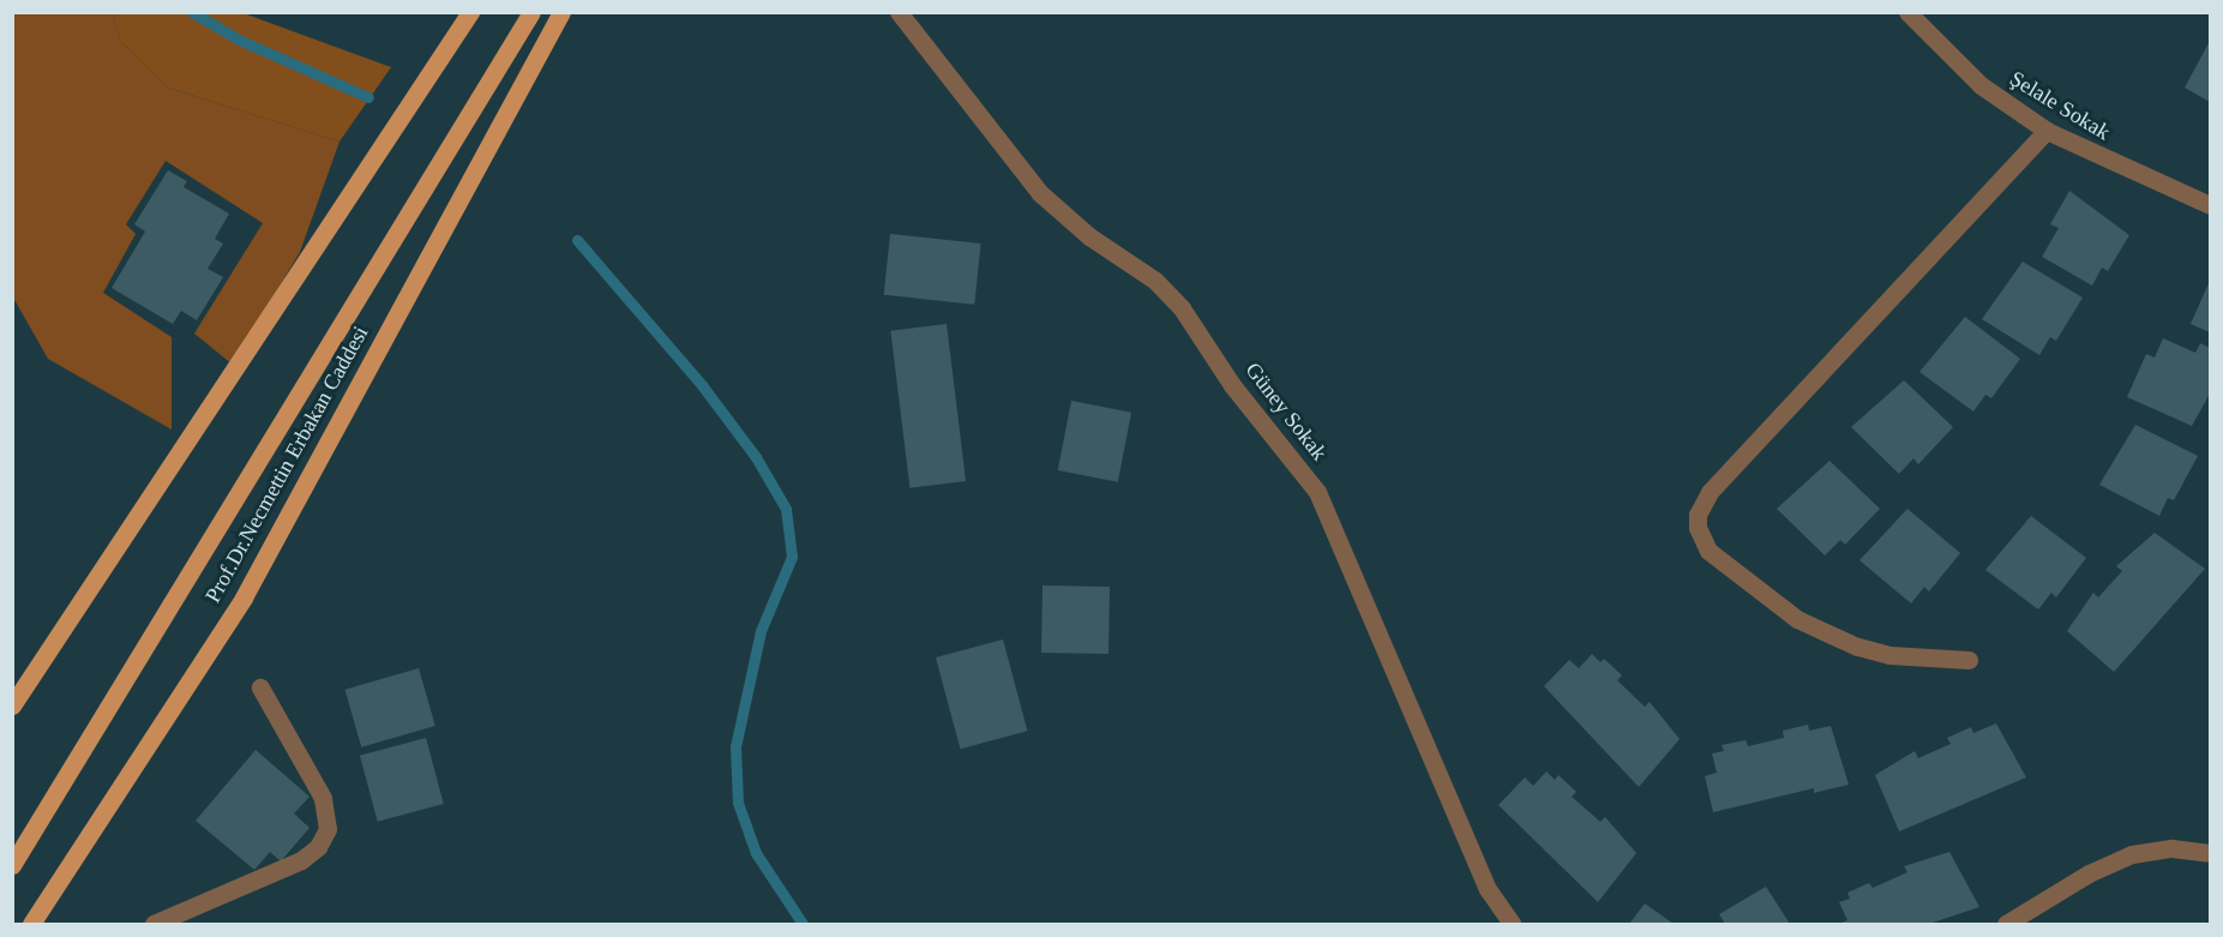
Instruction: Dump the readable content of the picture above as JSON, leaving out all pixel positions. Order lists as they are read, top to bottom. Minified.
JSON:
{"streets":{"main road":["Prof.Dr.Necmettin Erbakan Caddesi"],"street":["Şelale Sokak","Güney Sokak"]}}
